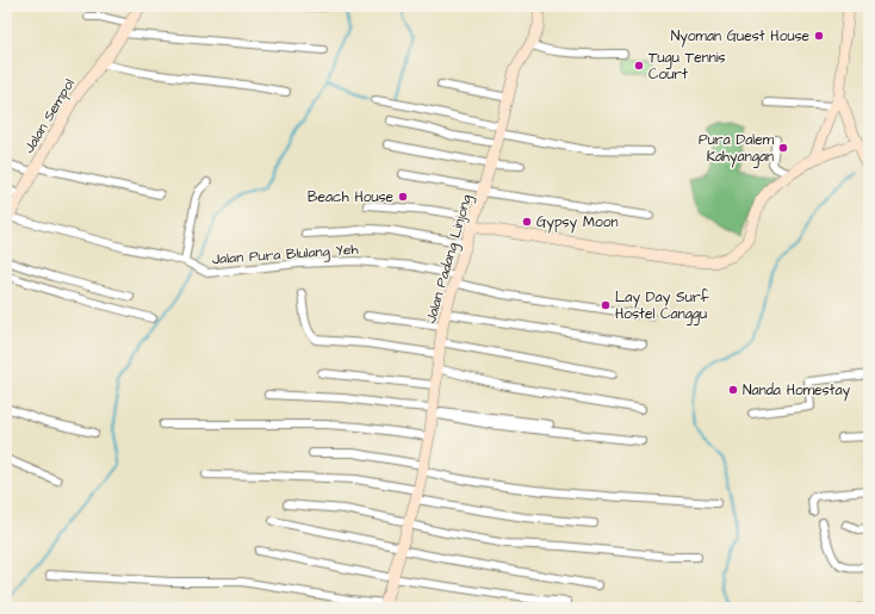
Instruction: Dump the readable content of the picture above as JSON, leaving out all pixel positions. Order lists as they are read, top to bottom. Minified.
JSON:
{"streets":{"street":["Jalan Sempol","Jalan Pura Blulang Yeh","Jalan Padang Linjong"]},"crossings":[["Jalan Sempol","Jalan Pura Blulang Yeh"],["Jalan Pura Blulang Yeh","Jalan Padang Linjong"]],"places":["Nyoman Guest House","Tugu Tennis Court","Pura Dalem Kahyangan","Beach House","Gypsy Moon","Lay Day Surf Hostel Canggu","Nanda Homestay"]}
